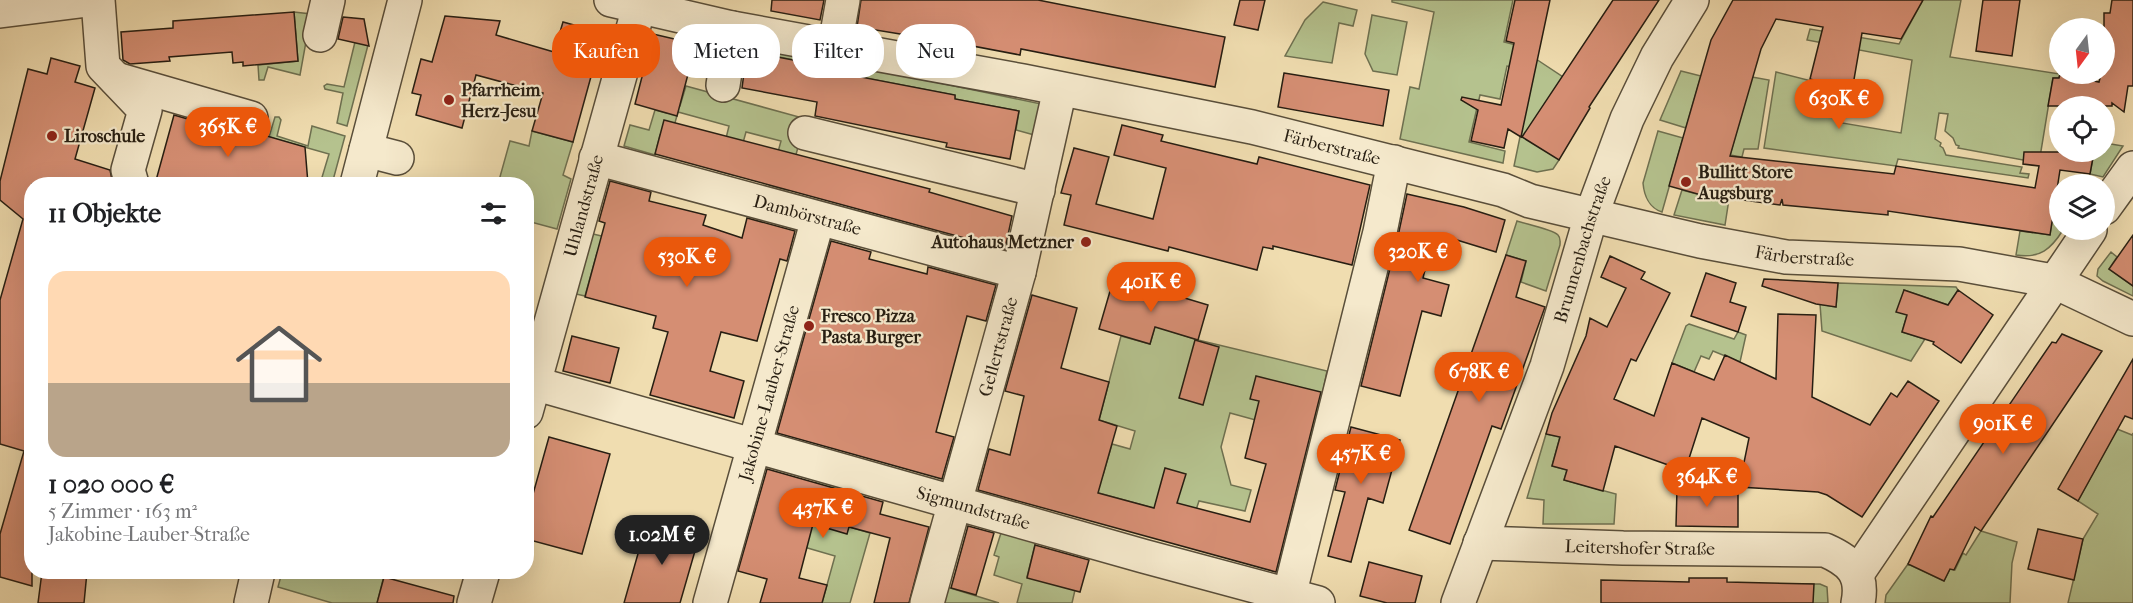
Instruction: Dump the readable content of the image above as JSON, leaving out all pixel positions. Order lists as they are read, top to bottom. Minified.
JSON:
{"streets":{"street":["Färberstraße","Uhlandstraße","Dambörstraße","Brunnenbachstraße","Gellertstraße","Jakobine-Lauber-Straße","Sigmundstraße","Leitershofer Straße"]},"crossings":[["Färberstraße","Uhlandstraße"],["Färberstraße","Brunnenbachstraße"],["Färberstraße","Gellertstraße"],["Färberstraße","Leitershofer Straße"],["Uhlandstraße","Dambörstraße"],["Dambörstraße","Gellertstraße"],["Dambörstraße","Jakobine-Lauber-Straße"],["Brunnenbachstraße","Leitershofer Straße"],["Gellertstraße","Sigmundstraße"],["Jakobine-Lauber-Straße","Sigmundstraße"]],"places":["Pfarrheim Herz-Jesu","Liroschule","Bullitt Store Augsburg","Autohaus Metzner","Fresco Pizza Pasta Burger"],"north":"bottom","page":{"chip":["Kaufen","Mieten","Filter","Neu"],"price":["630K €","365K €","320K €","530K €","401K €","678K €","901K €","457K €","364K €","437K €","1.02M €"],"heading":"11 Objekte","list":[{"name":"1 020 000 €","note":"5 Zimmer · 163 m² · Jakobine-Lauber-Straße"}]}}
